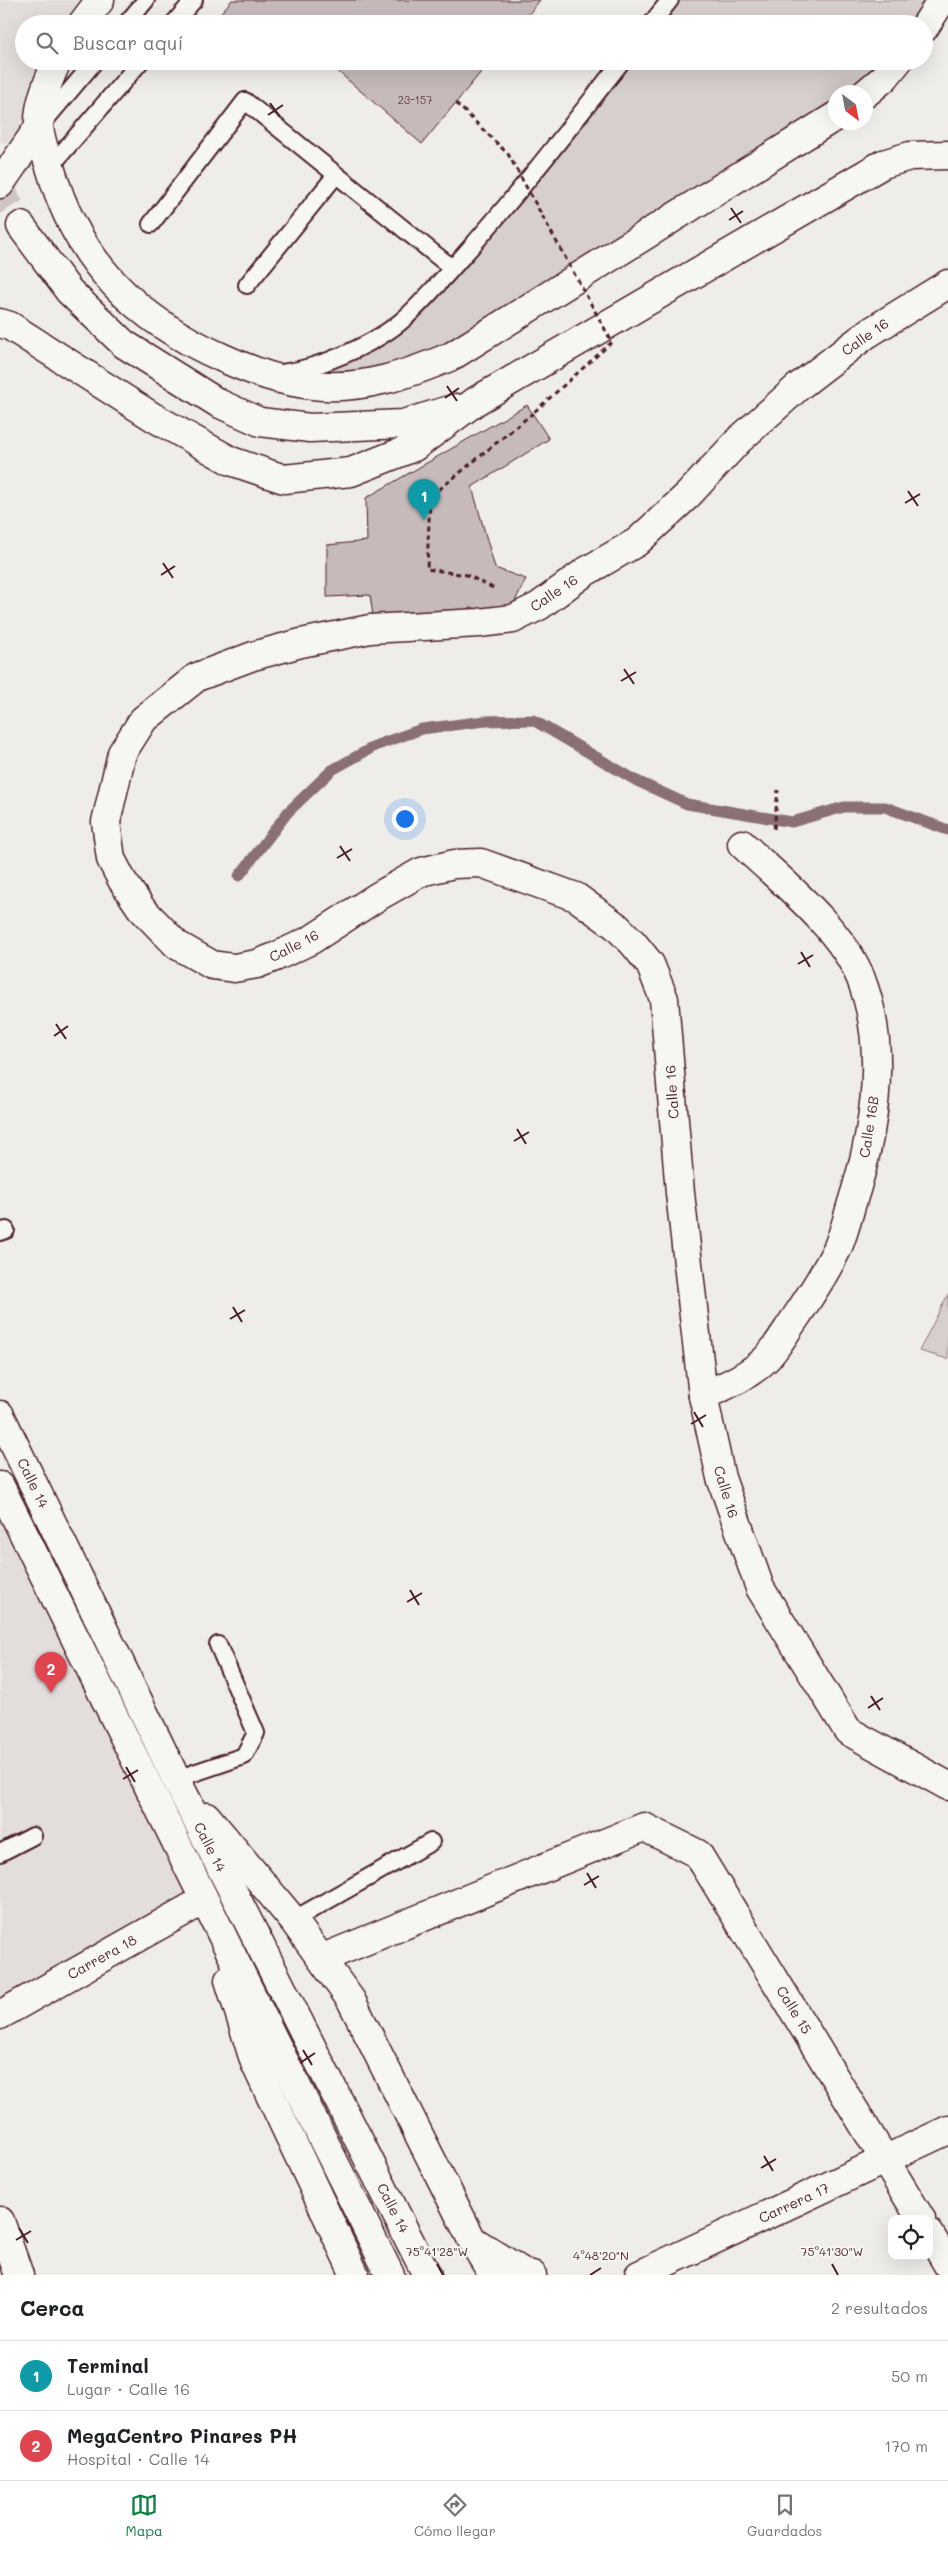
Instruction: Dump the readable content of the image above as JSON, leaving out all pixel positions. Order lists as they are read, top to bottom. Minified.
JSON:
{"streets":{"main road":["Calle 16","Calle 16B","Calle 14","Carrera 18","Calle 15","Carrera 17"]},"crossings":[["Calle 16","Calle 16B"],["Calle 14","Carrera 18"],["Calle 15","Carrera 17"]],"house_numbers":["23-157"],"north":"bottom right","page":{"search":"Buscar aquí","pins":["1","2"],"heading":["Cerca","2 resultados"],"list":[{"mark":"1","name":"Terminal","note":"Lugar · Calle 16","value":"50 m"},{"mark":"2","name":"MegaCentro Pinares PH","note":"Hospital · Calle 14","value":"170 m"}],"nav":["Mapa","Cómo llegar","Guardados"]},"coordinates":["75°41'28\"W","75°41'30\"W","4°48'20\"N"]}
